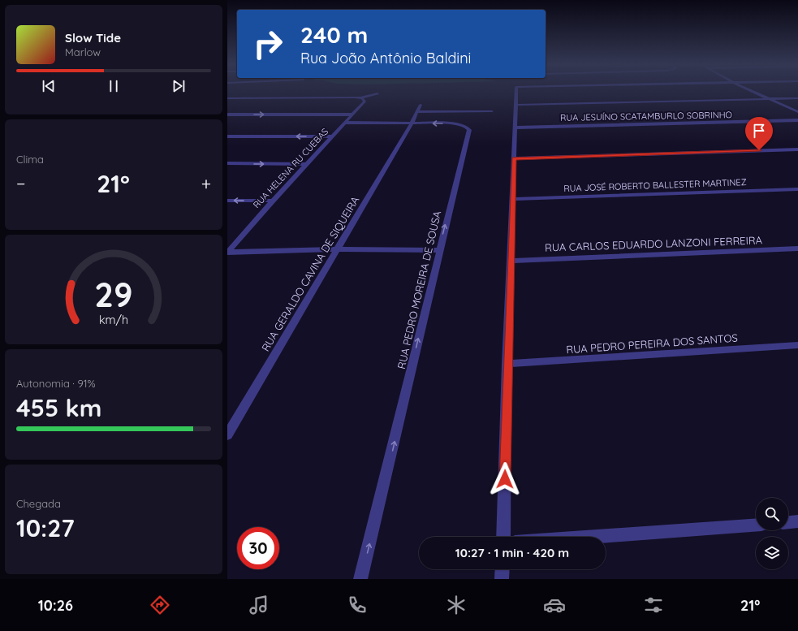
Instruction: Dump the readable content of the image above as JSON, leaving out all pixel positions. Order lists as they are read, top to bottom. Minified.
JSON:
{"streets":{"street":["RUA JESUÍNO SCATAMBURLO SOBRINHO","RUA HELENA RU CUEBAS","RUA JOSÉ ROBERTO BALLESTER MARTINEZ","RUA CARLOS EDUARDO LANZONI FERREIRA","RUA GERALDO CAVINA DE SIQUEIRA","RUA PEDRO MOREIRA DE SOUSA","RUA PEDRO PEREIRA DOS SANTOS"]},"crossings":[["RUA HELENA RU CUEBAS","RUA PEDRO MOREIRA DE SOUSA"],["RUA GERALDO CAVINA DE SIQUEIRA","RUA PEDRO MOREIRA DE SOUSA"]],"page":{"turn":["240 m","Rua João Antônio Baldini"],"song":["Slow Tide","Marlow"],"tile":["Clima",["Autonomia · 91%","455 km"],["Chegada","10:27"]],"heat":["−","21°","+"],"limit":"30","trip":"10:27 · 1 min · 420 m","tabs":["10:26","21°"],"gauge":["29","km/h"]}}
